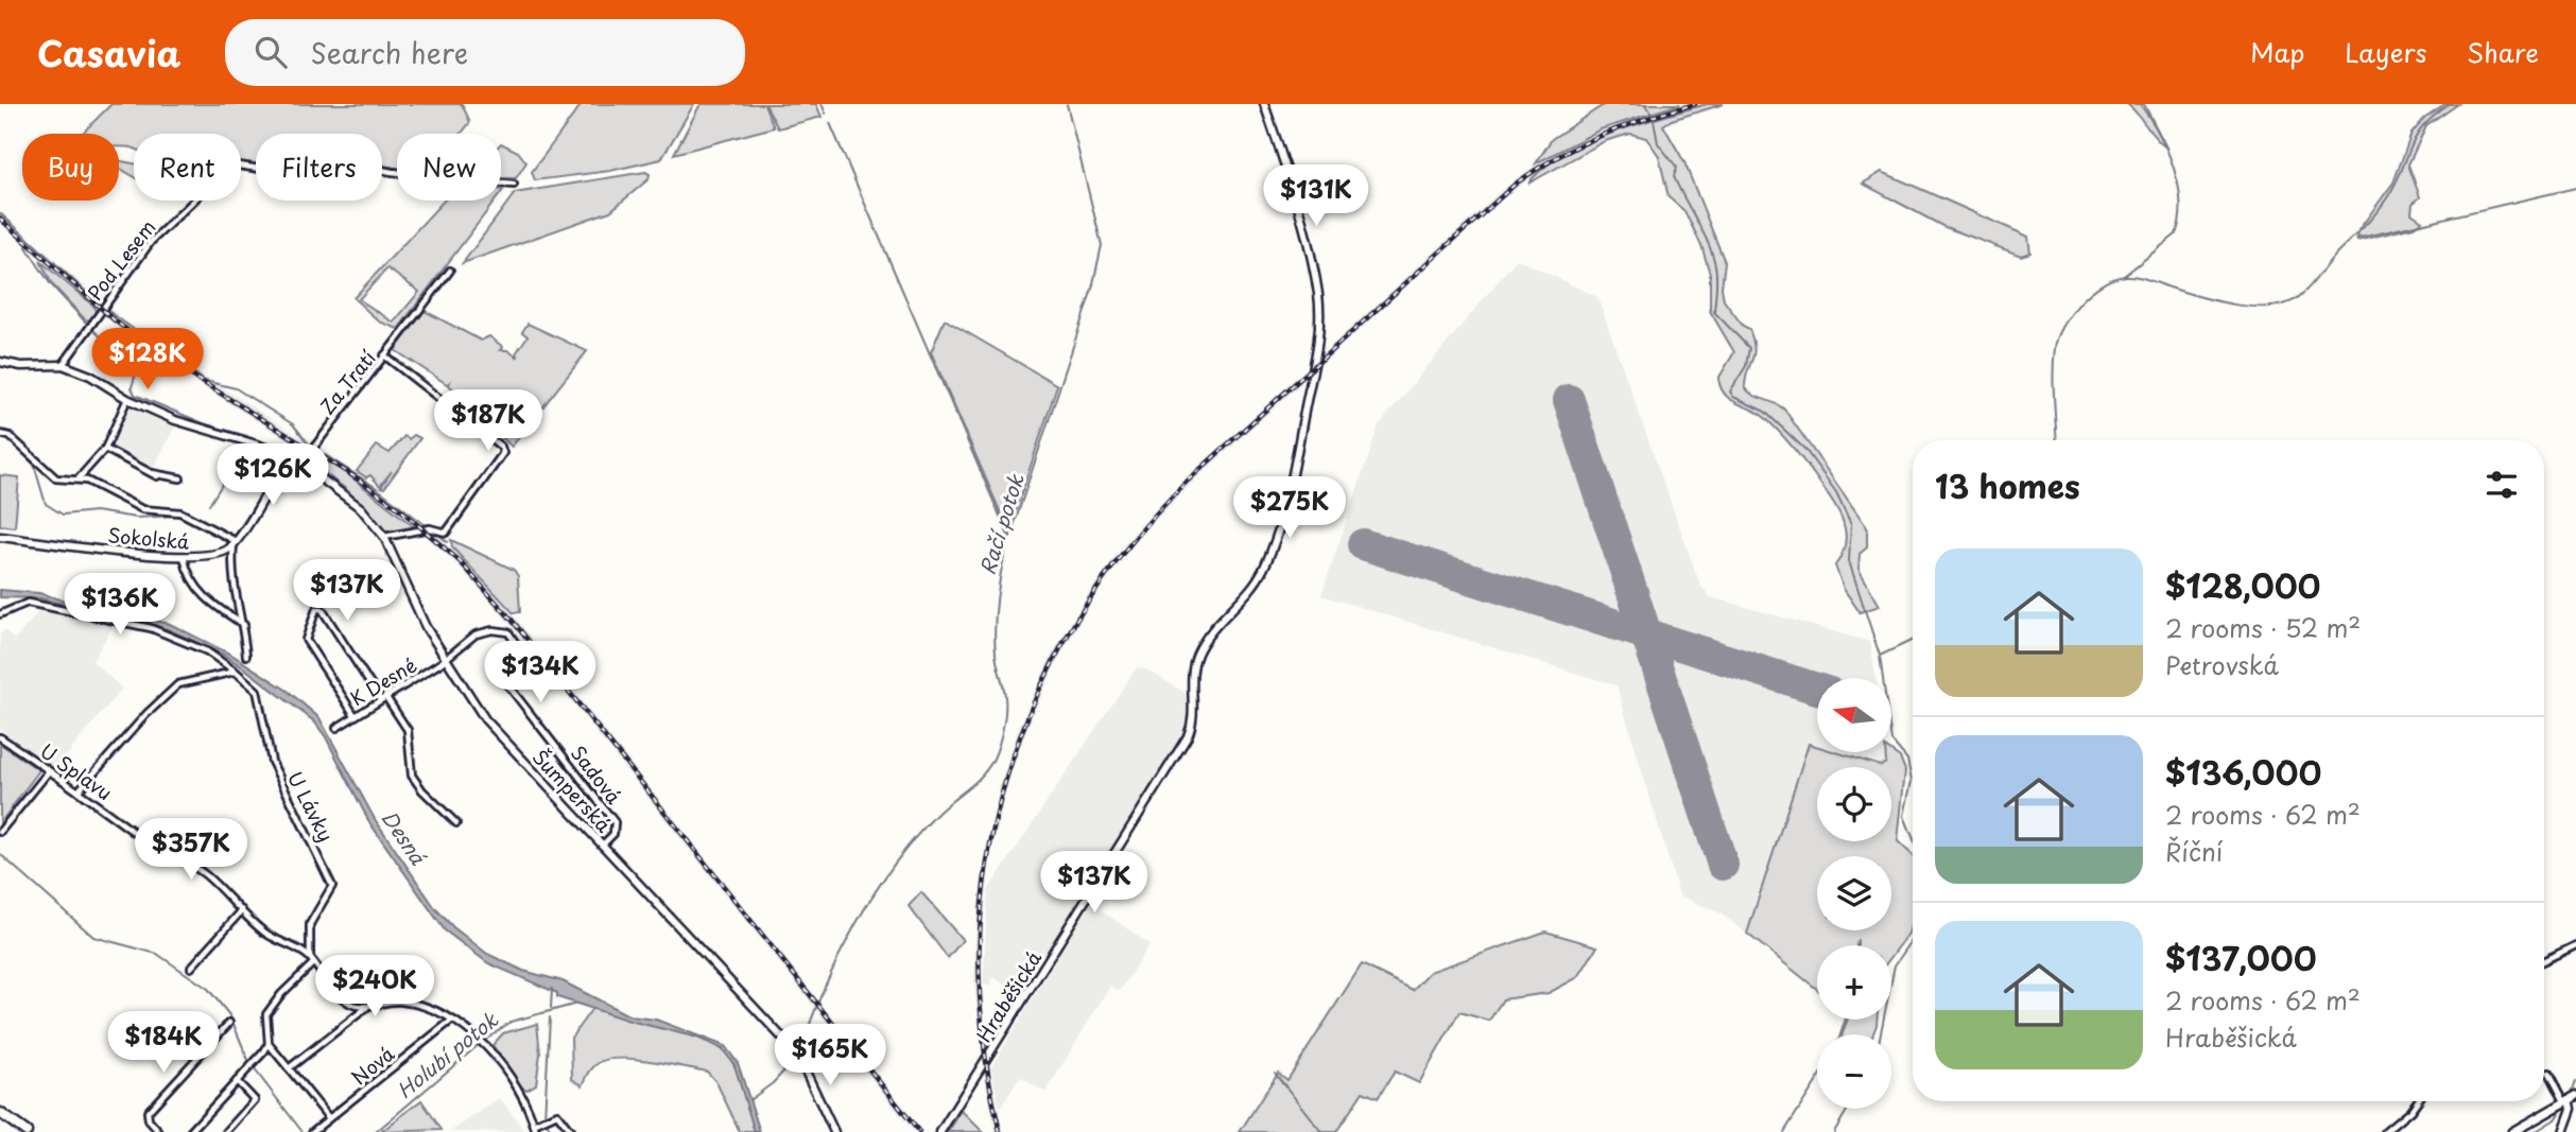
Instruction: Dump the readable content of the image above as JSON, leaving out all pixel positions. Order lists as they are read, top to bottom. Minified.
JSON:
{"streets":{"street":["Pod Lesem","Za Tratí","Sokolská","K Desné","U Splavu","Sadová","Šumperská","U Lávky","Hraběšická","Nová"]},"crossings":[["Pod Lesem","Šumperská"],["Za Tratí","Šumperská"],["K Desné","Sadová"],["K Desné","Šumperská"],["U Splavu","U Lávky"],["Sadová","Šumperská"]],"water":["Račí potok","Desná","Holubí potok"],"north":"left","page":{"header":"Casavia","search":"Search here","nav":["Map","Layers","Share"],"chip":["Buy","Rent","Filters","New"],"price":["$131K","$128K","$187K","$126K","$275K","$137K","$136K","$134K","$357K","$137K","$240K","$184K","$165K"],"heading":"13 homes","list":[{"name":"$128,000","note":"2 rooms · 52 m² · Petrovská"},{"name":"$136,000","note":"2 rooms · 62 m² · Říční"},{"name":"$137,000","note":"2 rooms · 62 m² · Hraběšická"}],"map_buttons":["+","−"]}}
